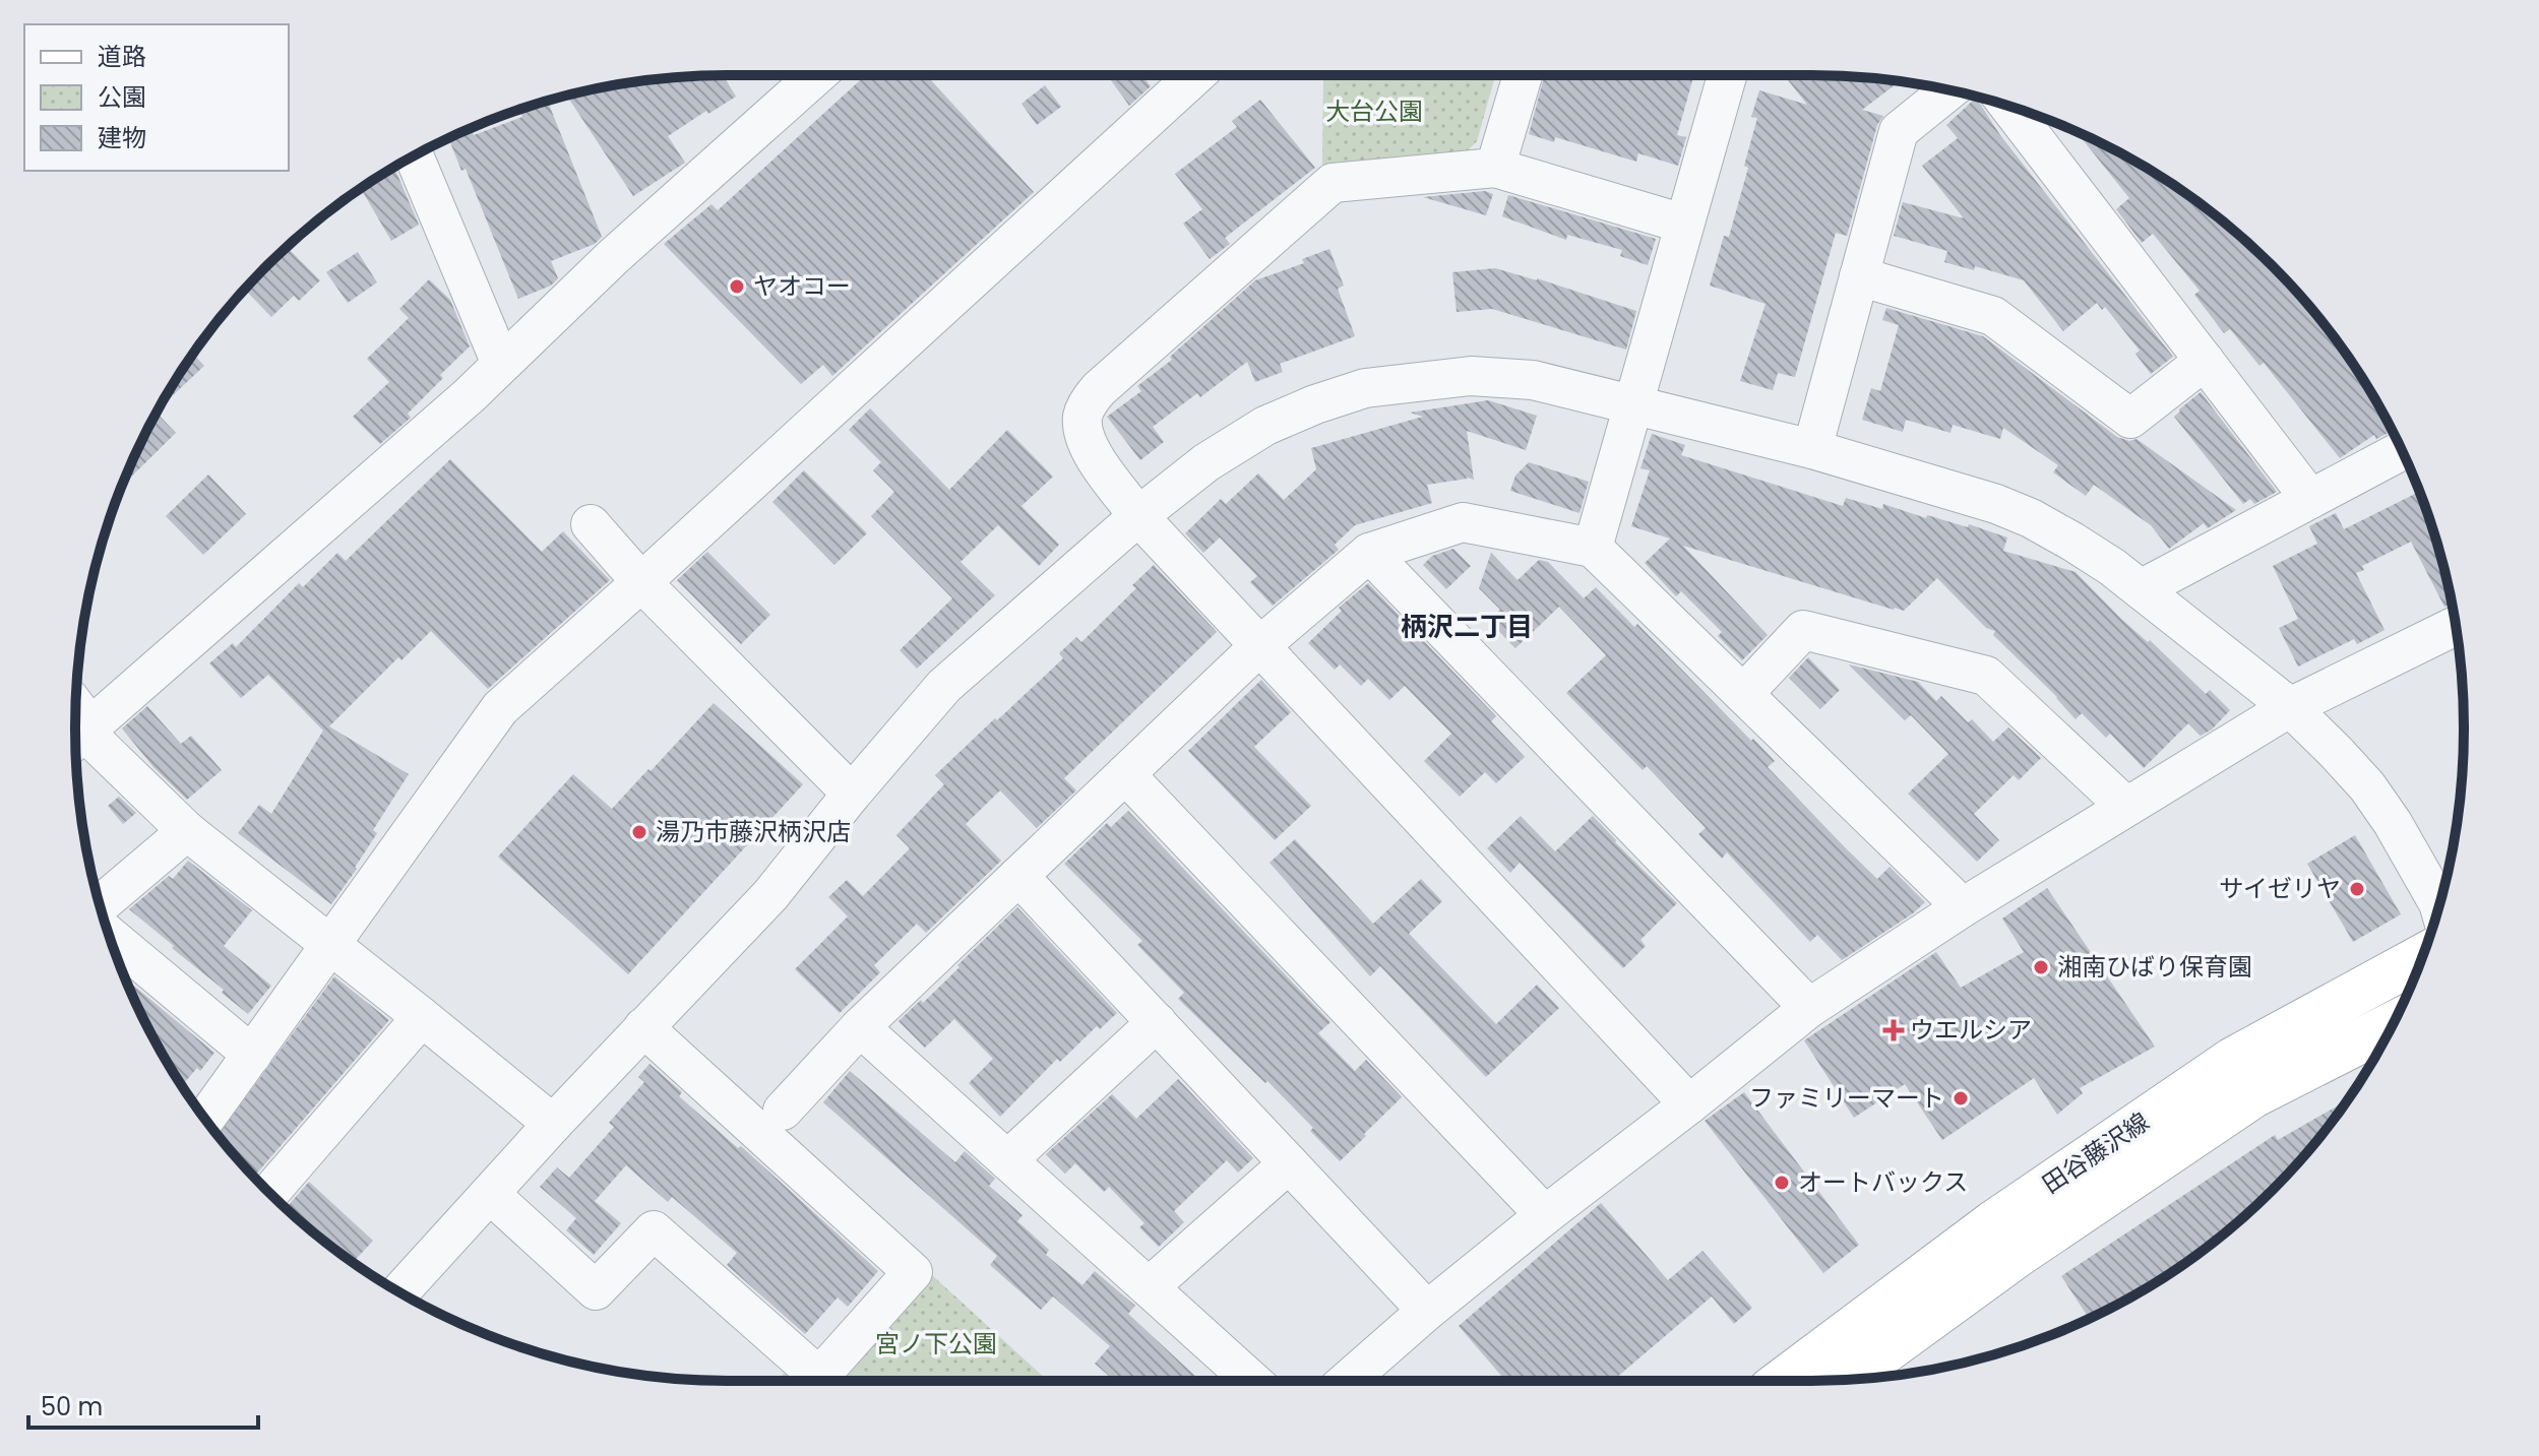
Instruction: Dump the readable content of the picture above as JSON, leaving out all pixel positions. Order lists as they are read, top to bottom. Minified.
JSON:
{"streets":{"main road":["田谷藤沢線"]},"districts":["柄沢二丁目"],"parks":["大台公園","宮ノ下公園"],"places":{"other":["ヤオコー","湯乃市藤沢柄沢店","サイゼリヤ","湘南ひばり保育園","ファミリーマート","オートバックス"],"health":["ウエルシア"]},"legend":["道路","公園","建物"],"scale_bar":"50 m"}
